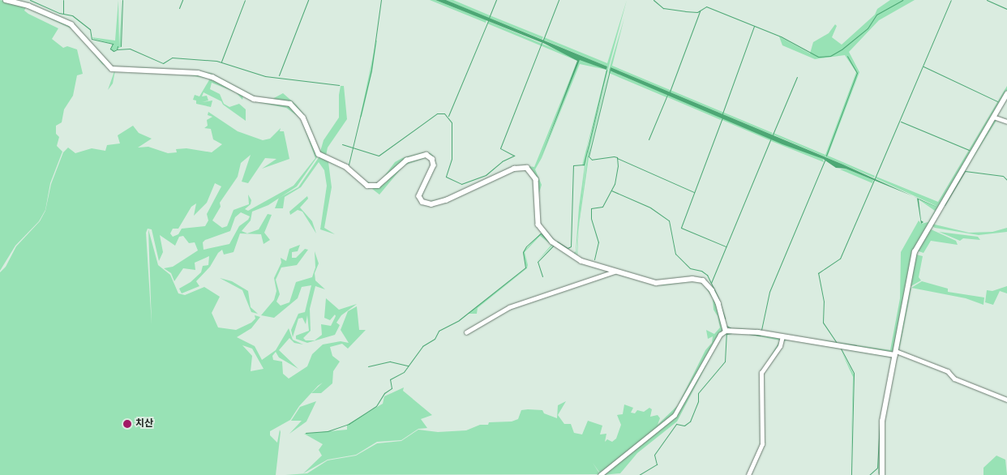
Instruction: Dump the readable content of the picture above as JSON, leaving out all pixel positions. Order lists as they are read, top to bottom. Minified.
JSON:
{"places":["치산"]}
